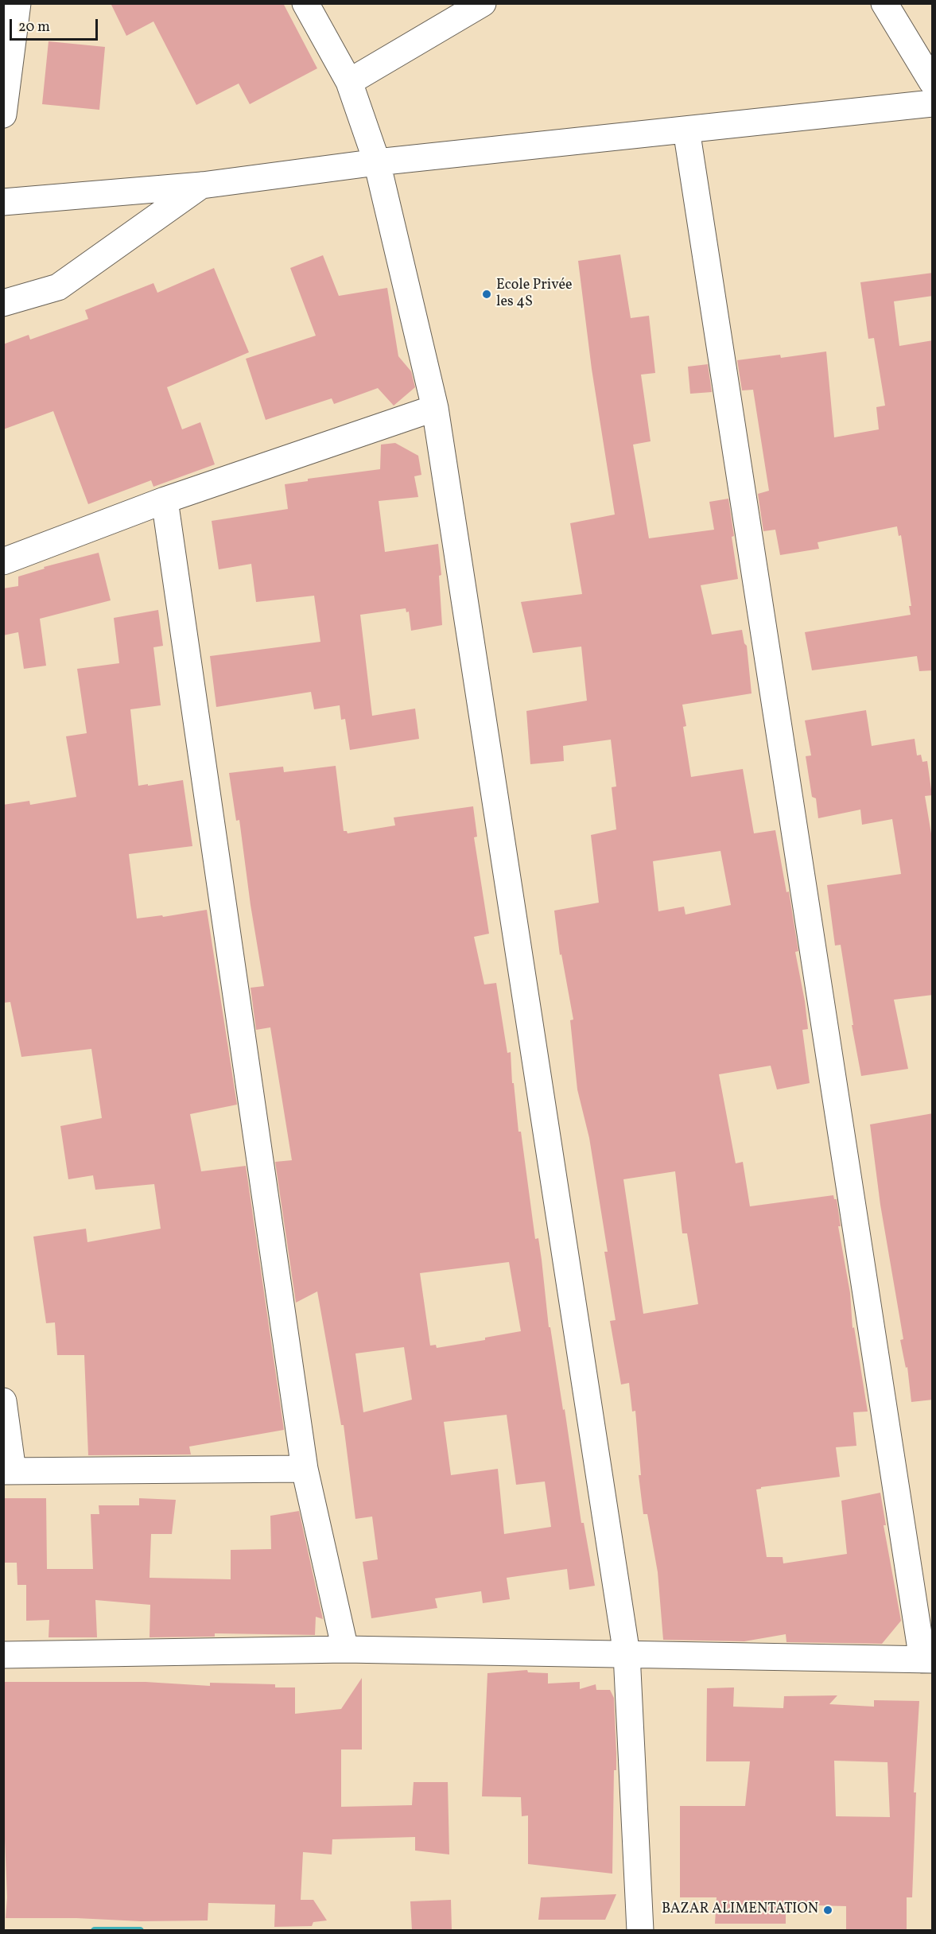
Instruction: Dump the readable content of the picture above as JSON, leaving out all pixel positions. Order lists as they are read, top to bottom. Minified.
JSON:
{"places":["Ecole Privée les 4S","BAZAR ALIMENTATION"],"scale_bar":"20 m"}
